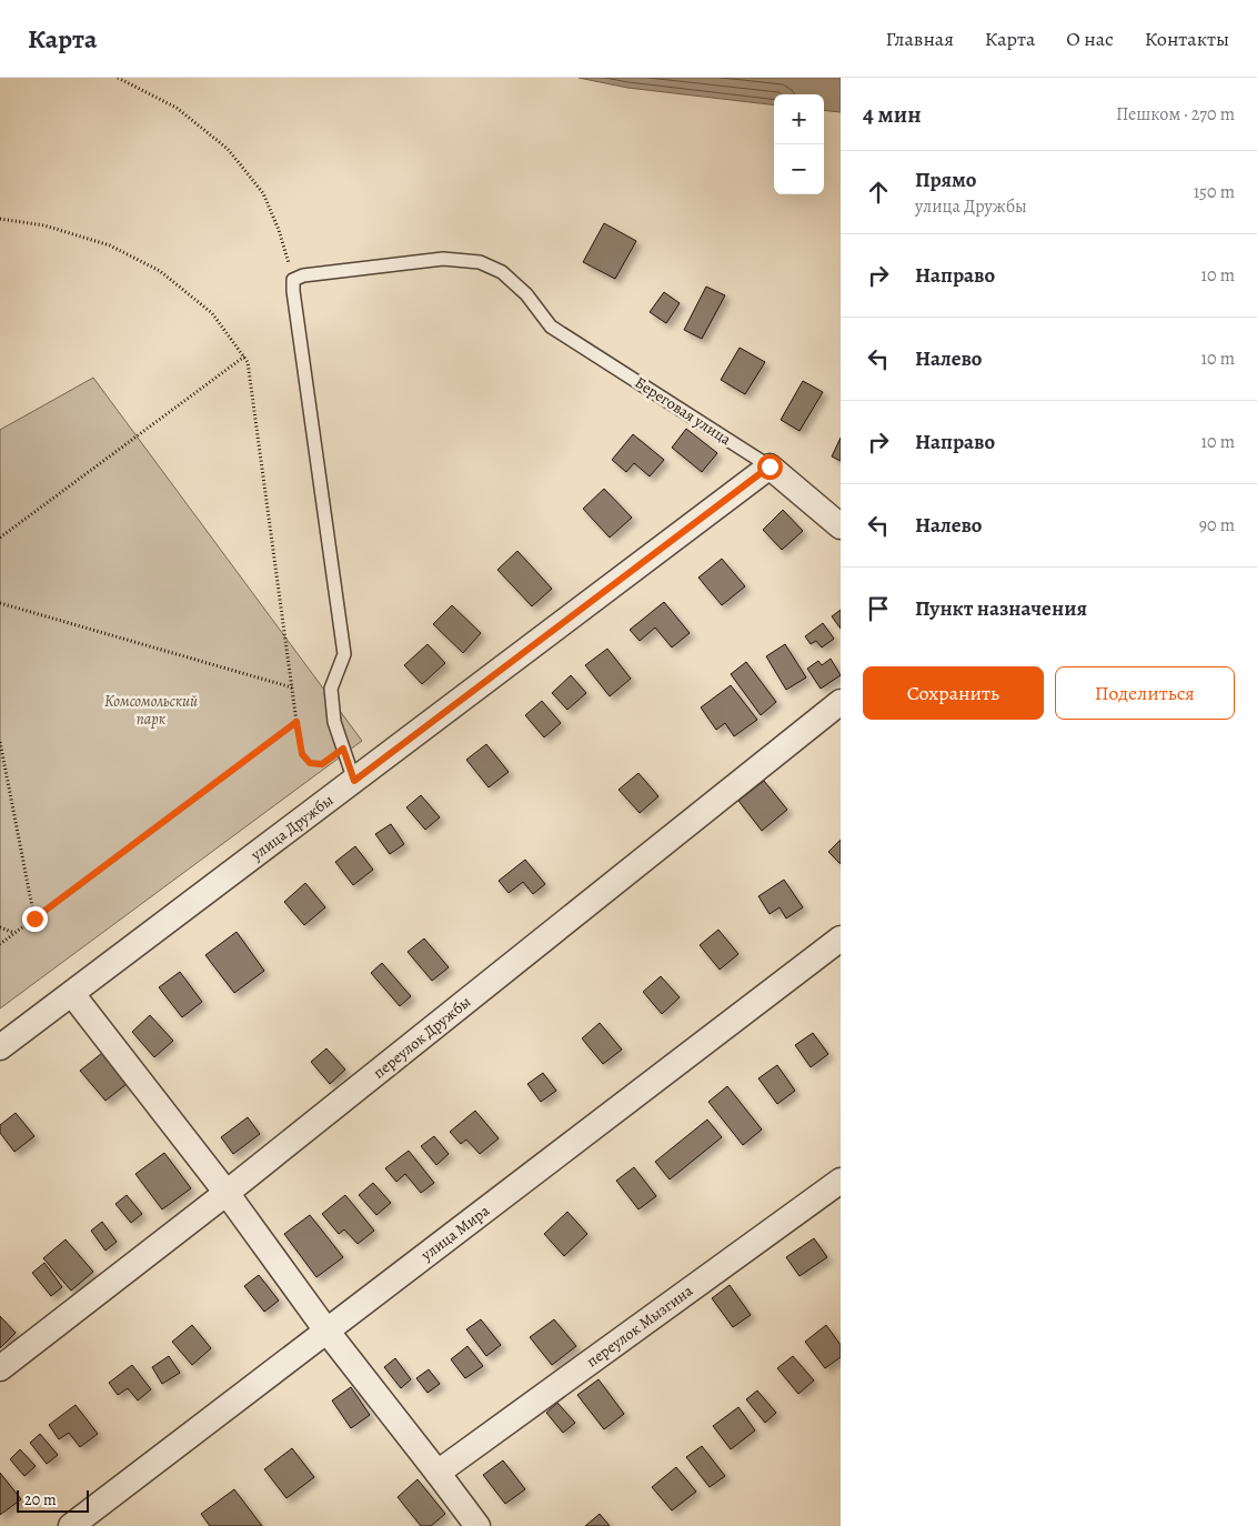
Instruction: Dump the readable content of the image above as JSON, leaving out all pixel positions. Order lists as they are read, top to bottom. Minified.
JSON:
{"streets":{"street":["Береговая улица","улица Дружбы","переулок Дружбы","улица Мира","переулок Мызгина"]},"crossings":[["Береговая улица","улица Дружбы"]],"parks":["Комсомольский парк"],"scale_bar":"20 m","page":{"header":"Карта","nav":["Главная","Карта","О нас","Контакты"],"heading":["4 мин","Пешком · 270 m"],"map_buttons":["+","−"],"list":[["Прямо","улица Дружбы","150 m"],["Направо","10 m"],["Налево","10 m"],["Направо","10 m"],["Налево","90 m"],"Пункт назначения"],"buttons":["Сохранить","Поделиться"],"scale":"20 m"}}
